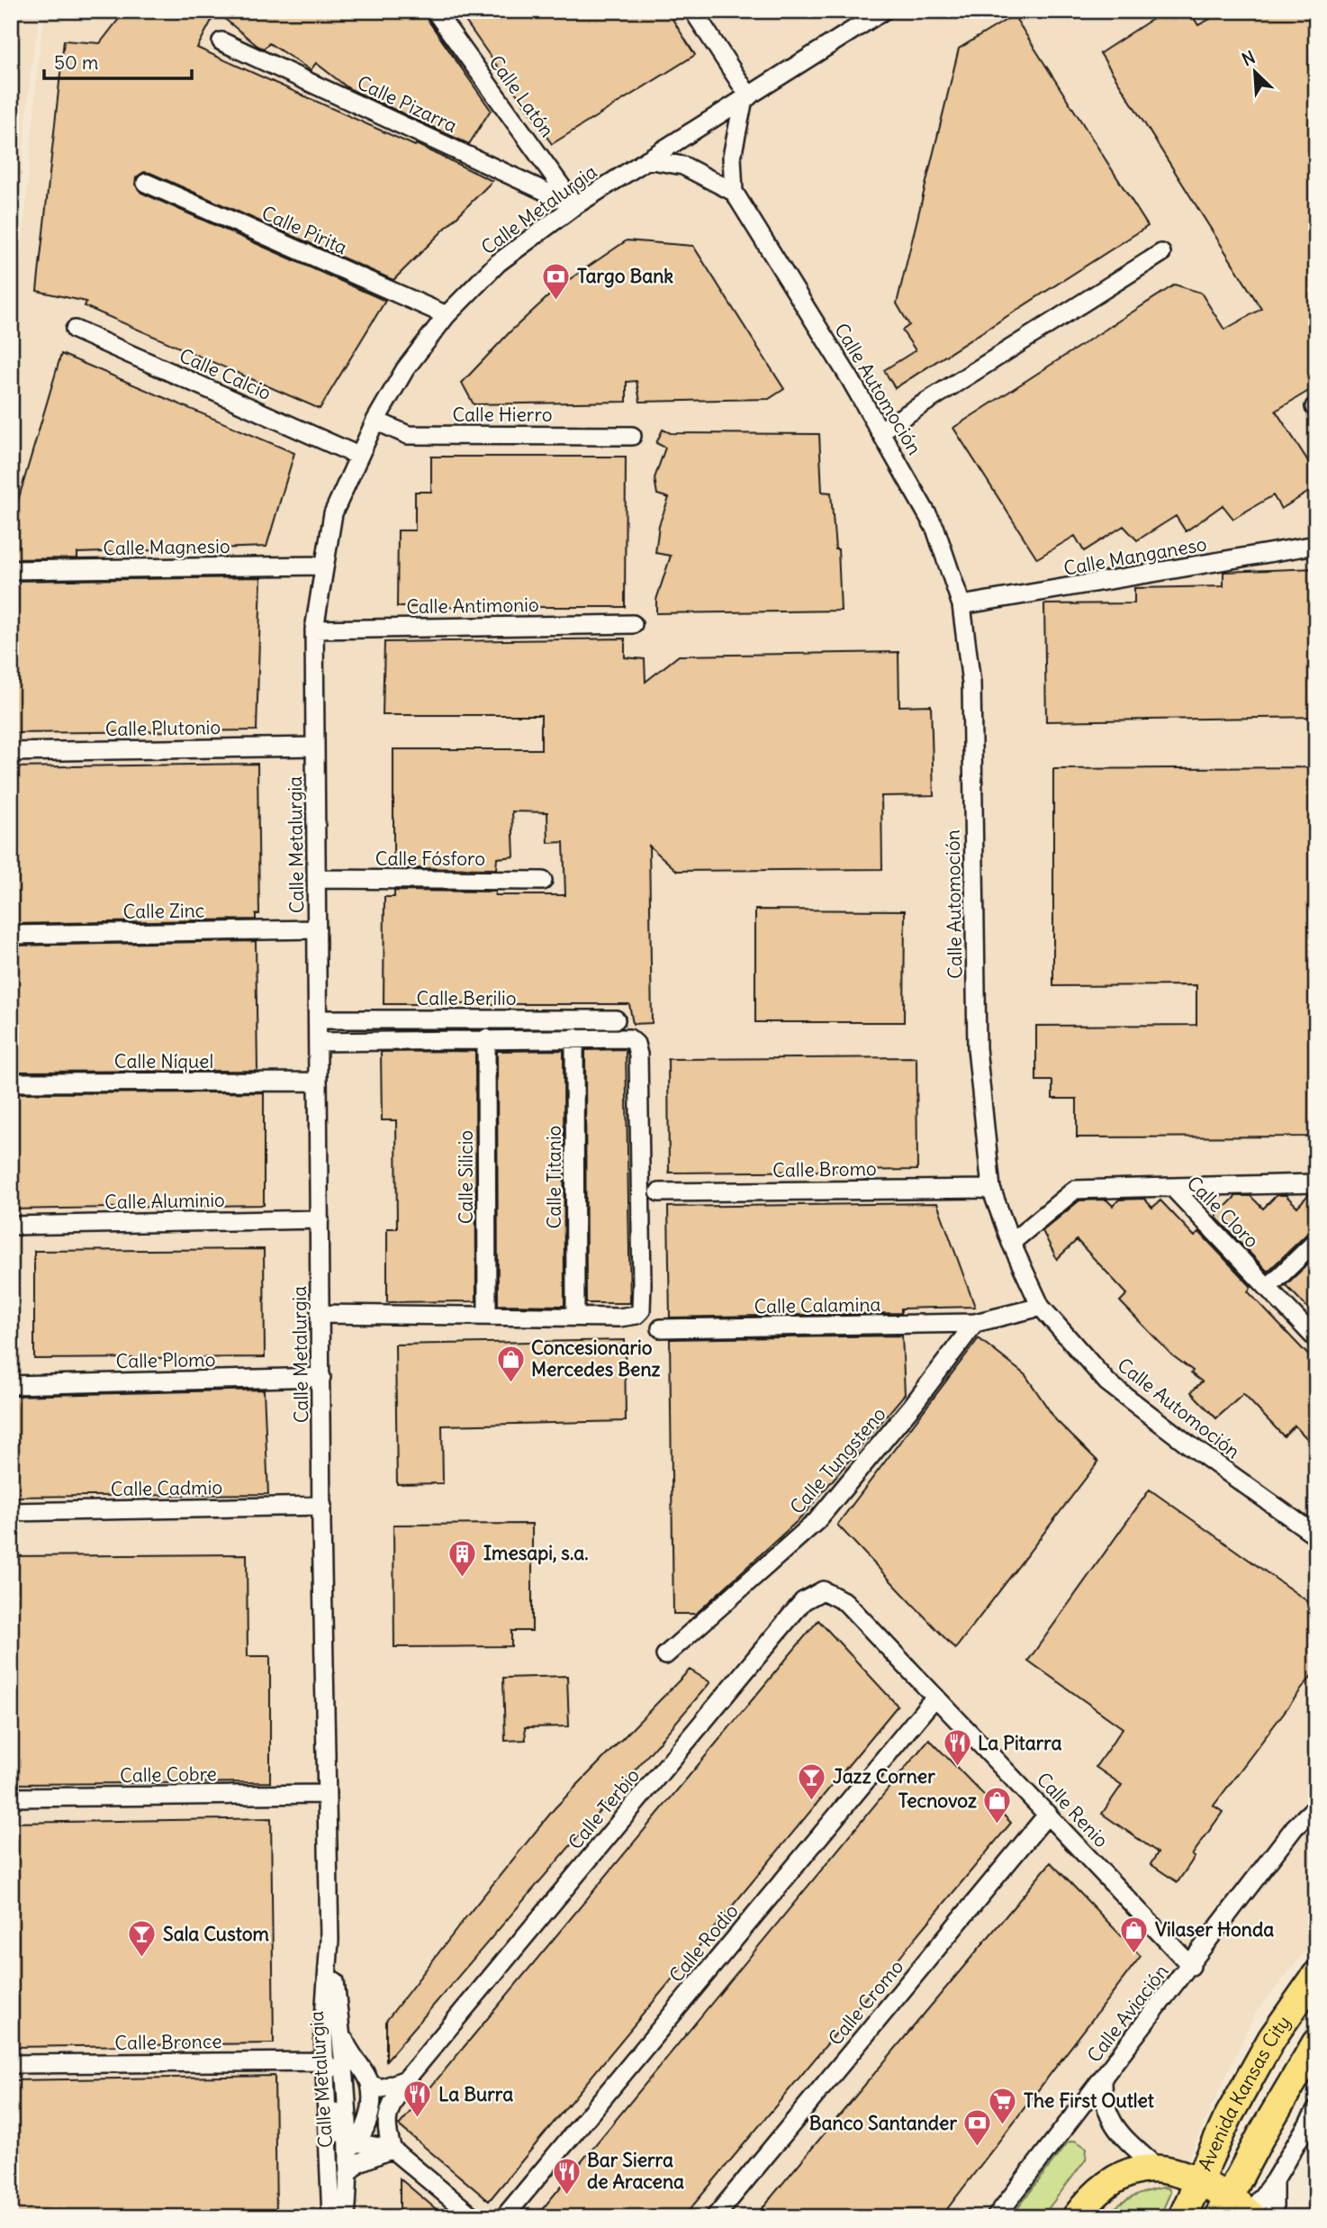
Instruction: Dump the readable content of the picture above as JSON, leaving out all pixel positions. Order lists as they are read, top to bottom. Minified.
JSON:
{"streets":{"main road":["Avenida Kansas City"],"street":["Calle Latón","Calle Pizarra","Calle Metalurgia","Calle Pirita","Calle Calcio","Calle Automoción","Calle Hierro","Calle Magnesio","Calle Manganeso","Calle Antimonio","Calle Plutonio","Calle Fósforo","Calle Zinc","Calle Berilio","Calle Níquel","Calle Bromo","Calle Silicio","Calle Titanio","Calle Aluminio","Calle Cloro","Calle Calamina","Calle Plomo","Calle Tungsteno","Calle Cadmio","Calle Cobre","Calle Terbio","Calle Renio","Calle Rodio","Calle Cromo","Calle Aviación","Calle Bronce"]},"crossings":[["Calle Latón","Calle Pizarra"],["Calle Latón","Calle Metalurgia"],["Calle Pizarra","Calle Metalurgia"],["Calle Metalurgia","Calle Pirita"],["Calle Metalurgia","Calle Calcio"],["Calle Metalurgia","Calle Hierro"],["Calle Metalurgia","Calle Magnesio"],["Calle Metalurgia","Calle Antimonio"],["Calle Metalurgia","Calle Plutonio"],["Calle Metalurgia","Calle Fósforo"],["Calle Metalurgia","Calle Zinc"],["Calle Metalurgia","Calle Berilio"],["Calle Metalurgia","Calle Níquel"],["Calle Metalurgia","Calle Aluminio"],["Calle Metalurgia","Calle Plomo"],["Calle Metalurgia","Calle Cadmio"],["Calle Metalurgia","Calle Cobre"],["Calle Metalurgia","Calle Bronce"],["Calle Automoción","Calle Manganeso"],["Calle Automoción","Calle Bromo"],["Calle Automoción","Calle Cloro"],["Calle Calamina","Calle Tungsteno"],["Calle Terbio","Calle Renio"],["Calle Renio","Calle Rodio"],["Calle Renio","Calle Cromo"],["Calle Renio","Calle Aviación"]],"places":{"bank":["Targo Bank","Banco Santander"],"shop":["Concesionario Mercedes Benz","Tecnovoz","Vilaser Honda"],"building":["Imesapi, s.a."],"restaurant":["La Pitarra","La Burra","Bar Sierra de Aracena"],"bar":["Jazz Corner","Sala Custom"],"supermarket":["The First Outlet"]},"scale_bar":"50 m","north":"top left"}
